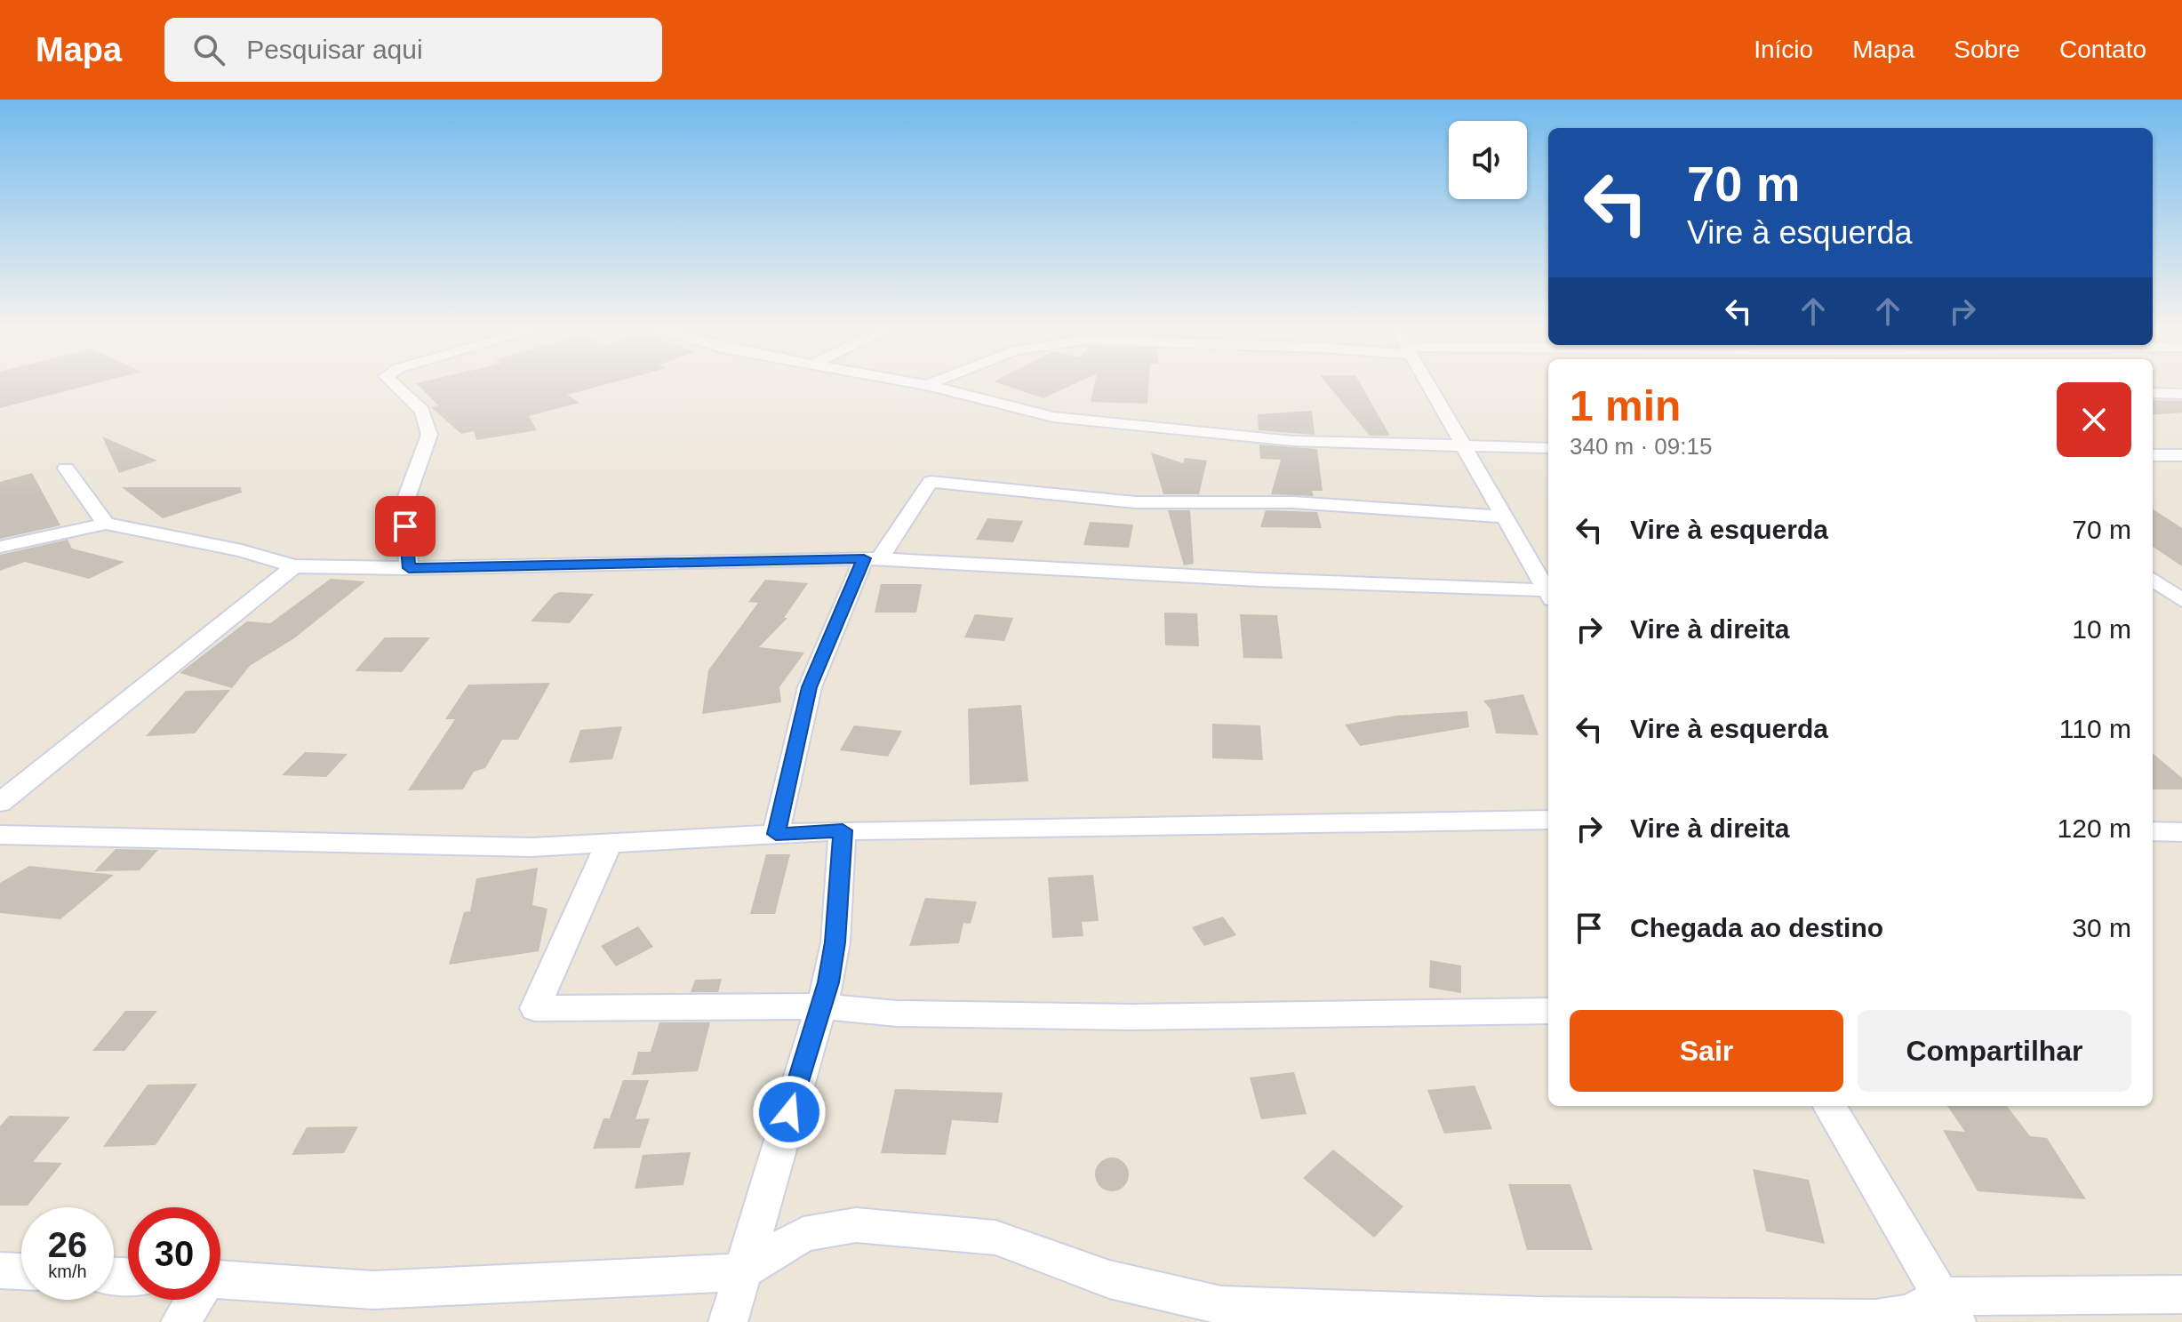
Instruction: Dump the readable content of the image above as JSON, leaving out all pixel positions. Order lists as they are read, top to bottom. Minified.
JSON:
{"page":{"header":"Mapa","search":"Pesquisar aqui","nav":["Início","Mapa","Sobre","Contato"],"turn":["70 m","Vire à esquerda"],"heading":["1 min","340 m · 09:15"],"list":[{"name":"Vire à esquerda","value":"70 m"},{"name":"Vire à direita","value":"10 m"},{"name":"Vire à esquerda","value":"110 m"},{"name":"Vire à direita","value":"120 m"},{"name":"Chegada ao destino","value":"30 m"}],"buttons":["Sair","Compartilhar"],"speed":"26 km/h","limit":"30"}}
